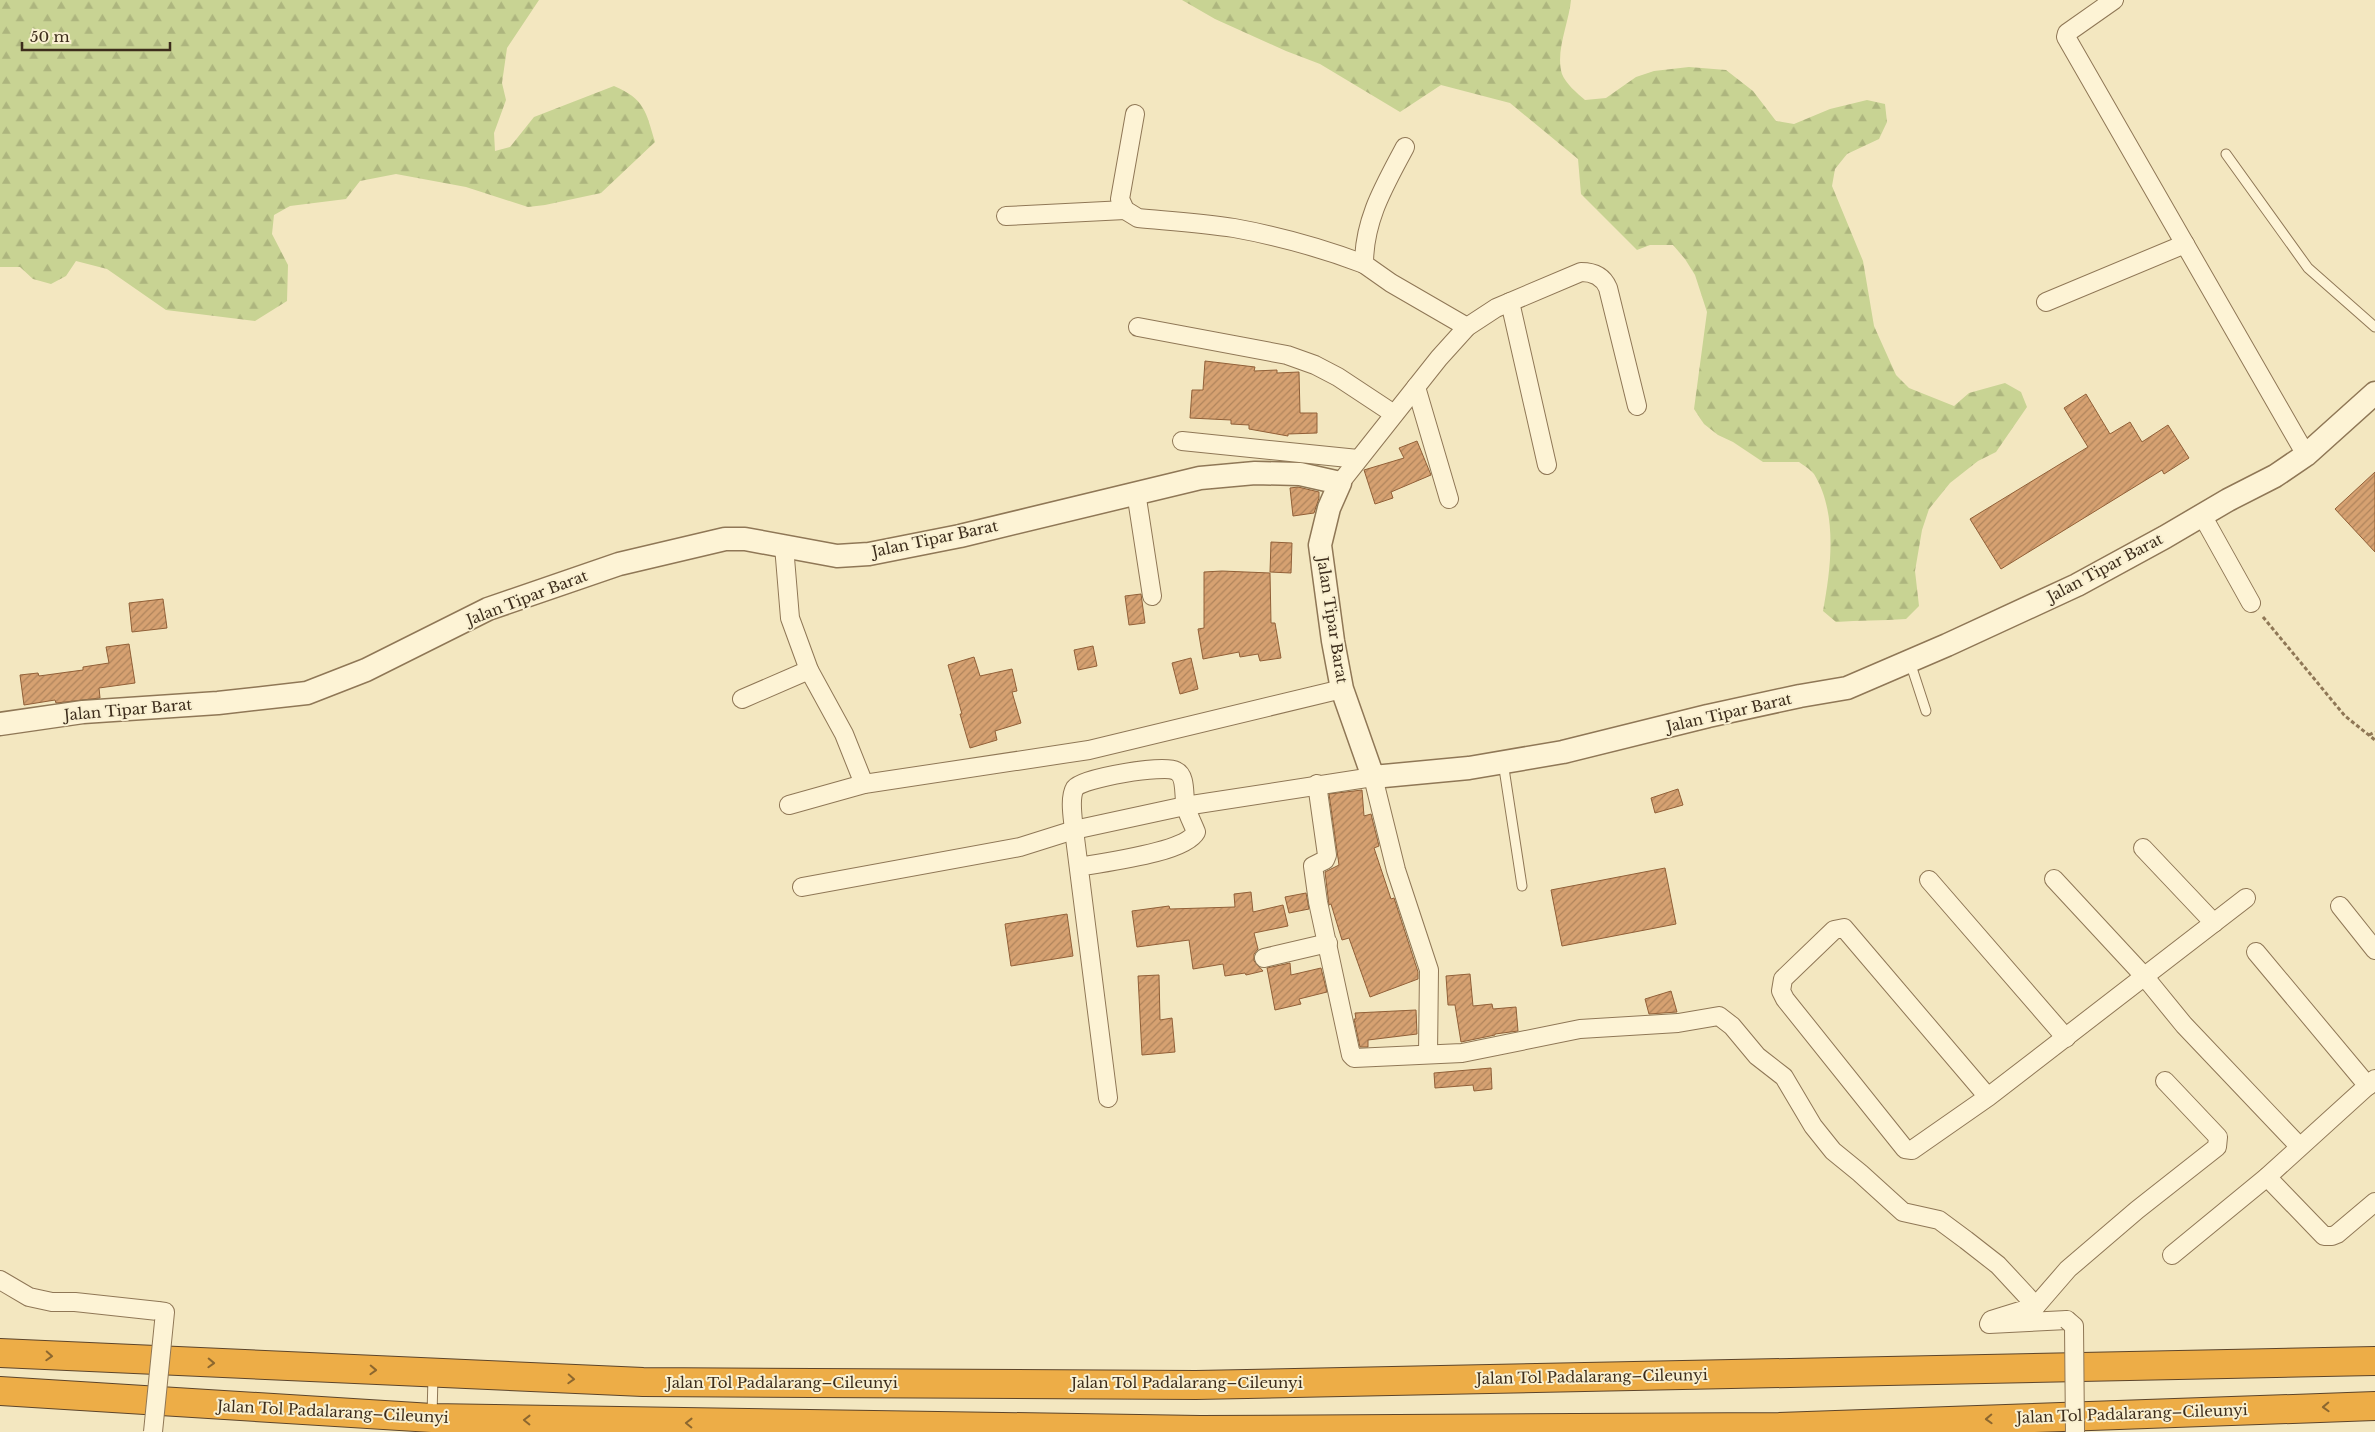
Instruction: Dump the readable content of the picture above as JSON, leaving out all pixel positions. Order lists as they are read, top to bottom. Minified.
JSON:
{"streets":{"highway":["Jalan Tol Padalarang–Cileunyi"],"street":["Jalan Tipar Barat"]},"scale_bar":"50 m"}
